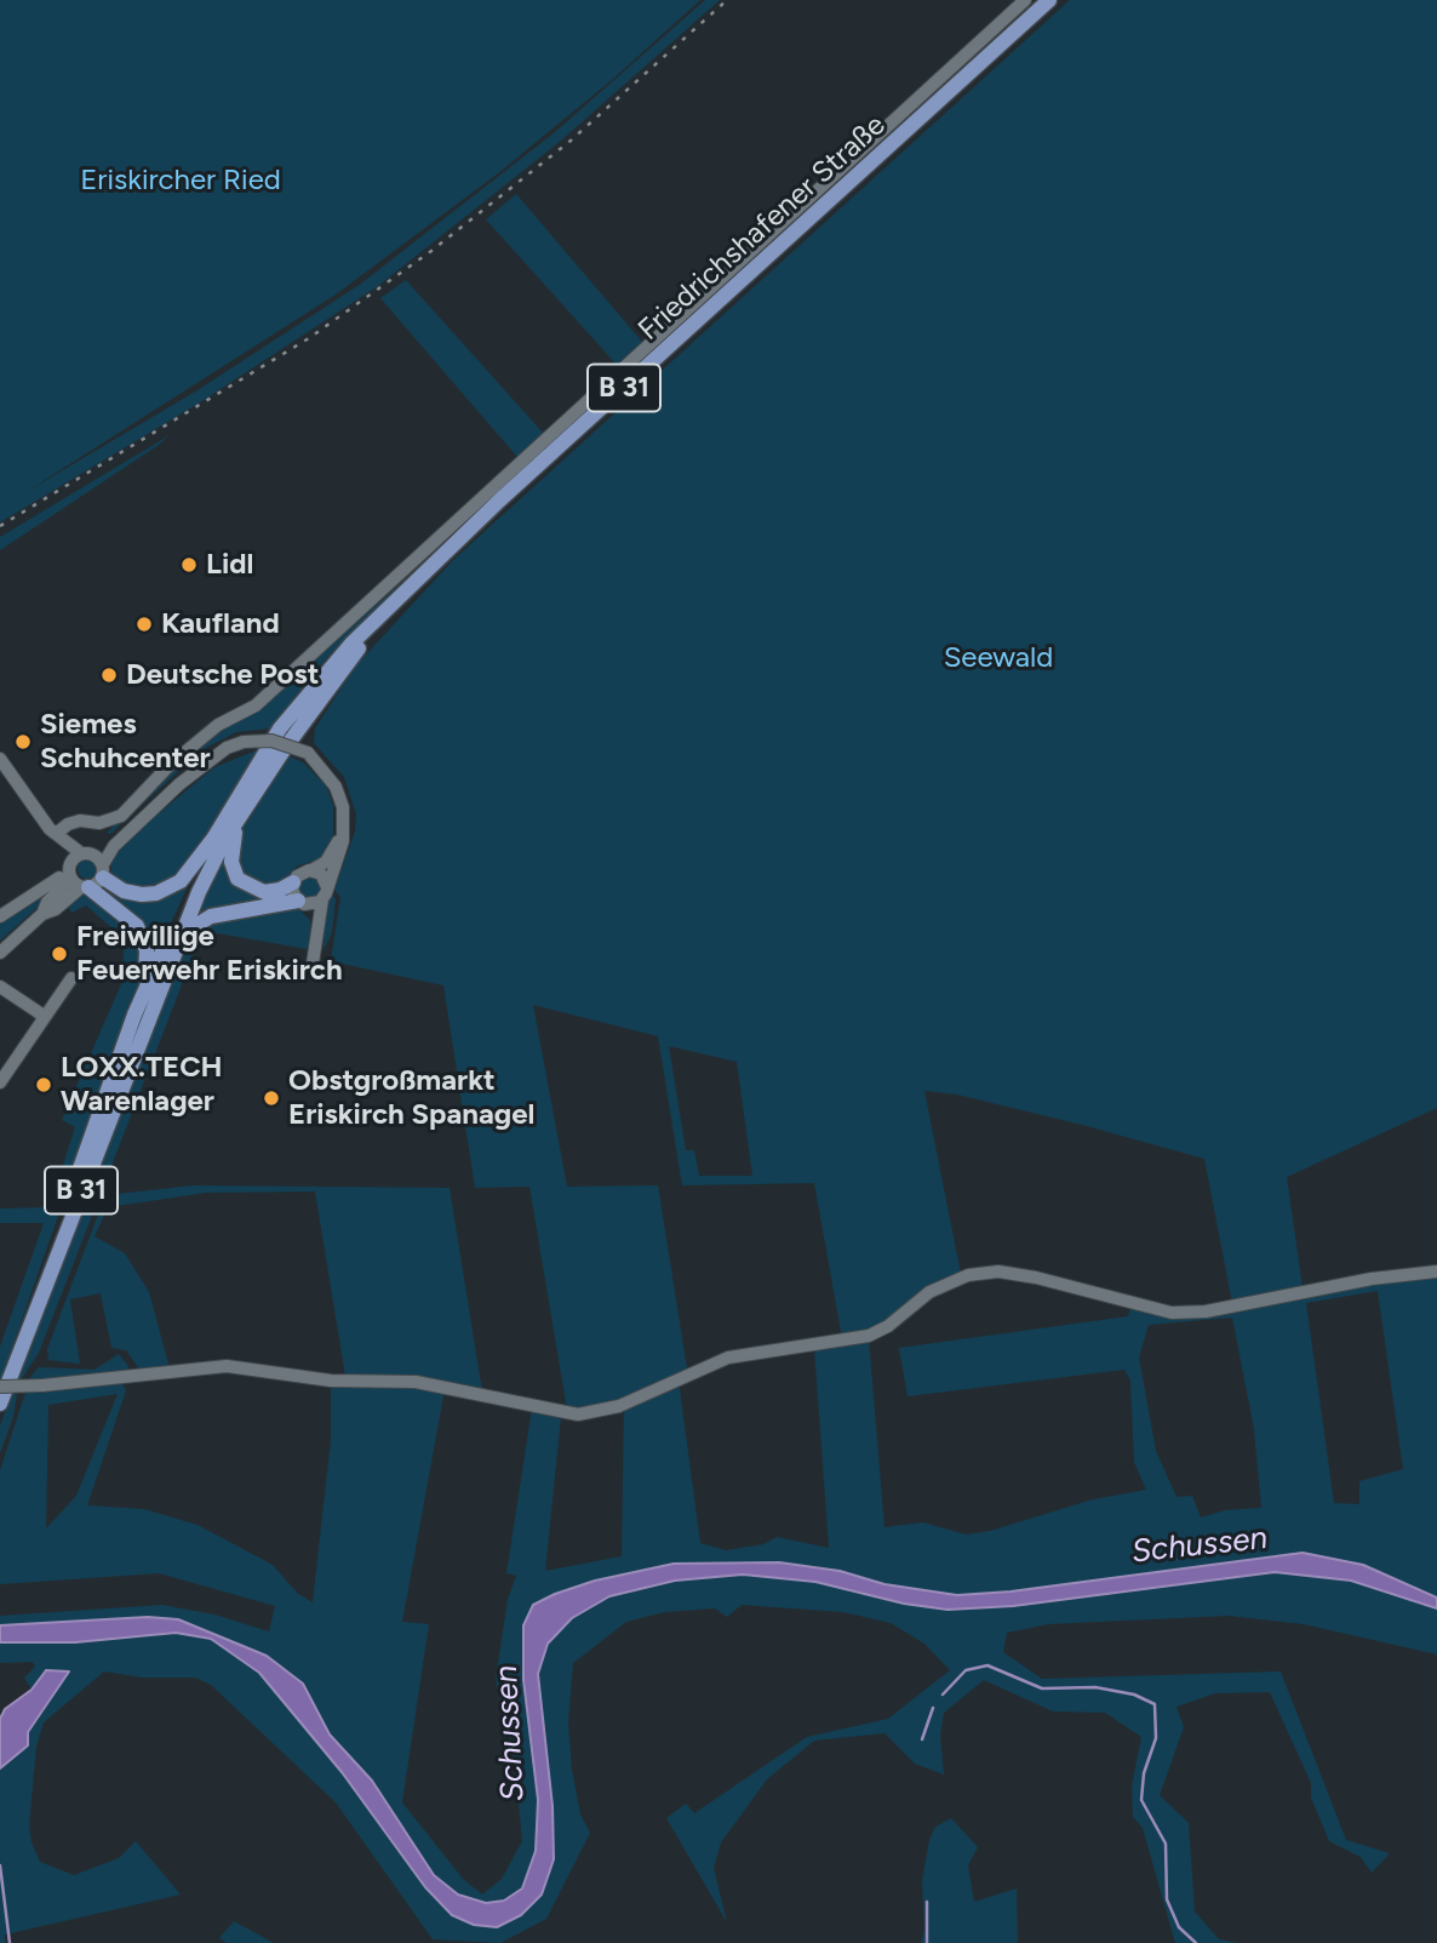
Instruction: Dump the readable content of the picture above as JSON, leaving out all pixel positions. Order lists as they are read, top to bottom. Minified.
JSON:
{"streets":{"main road":["Friedrichshafener Straße","B 31"]},"crossings":[["Friedrichshafener Straße","B 31"]],"water":["Schussen"],"parks":["Eriskircher Ried","Seewald"],"places":["Lidl","Kaufland","Deutsche Post","Siemes Schuhcenter","Freiwillige Feuerwehr Eriskirch","LOXX.TECH Warenlager","Obstgroßmarkt Eriskirch Spanagel"]}
